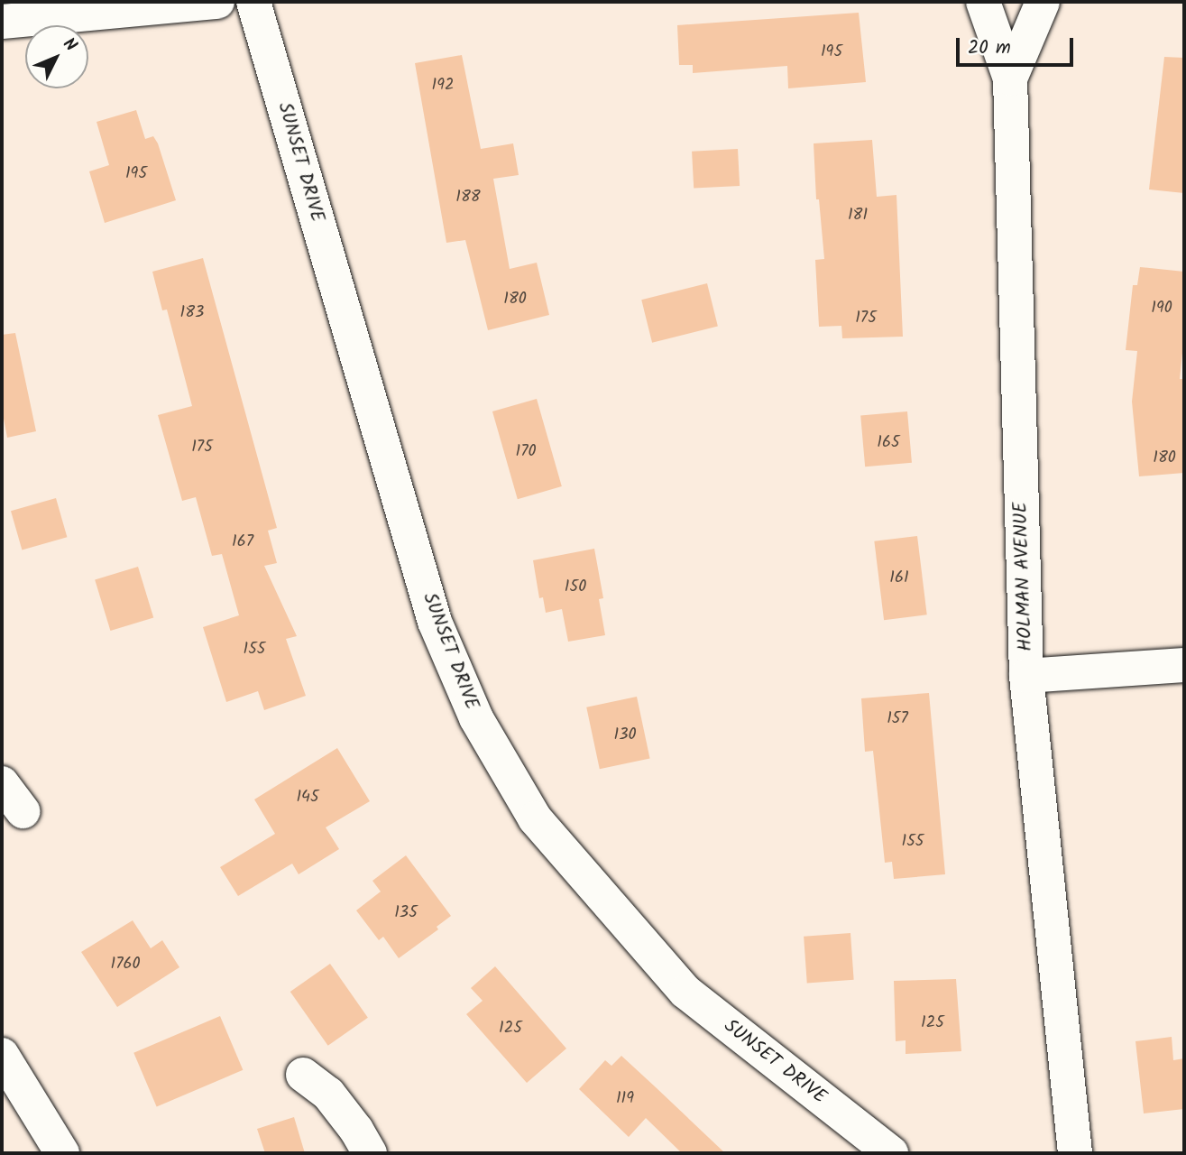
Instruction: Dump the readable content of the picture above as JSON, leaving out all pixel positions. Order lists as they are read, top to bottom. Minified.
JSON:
{"streets":{"street":["SUNSET DRIVE","HOLMAN AVENUE"]},"house_numbers":["195","192","195","188","181","180","190","183","175","165","175","170","180","167","161","150","155","157","130","145","155","135","1760","125","125","119"],"scale_bar":"20 m","north":"top right"}
